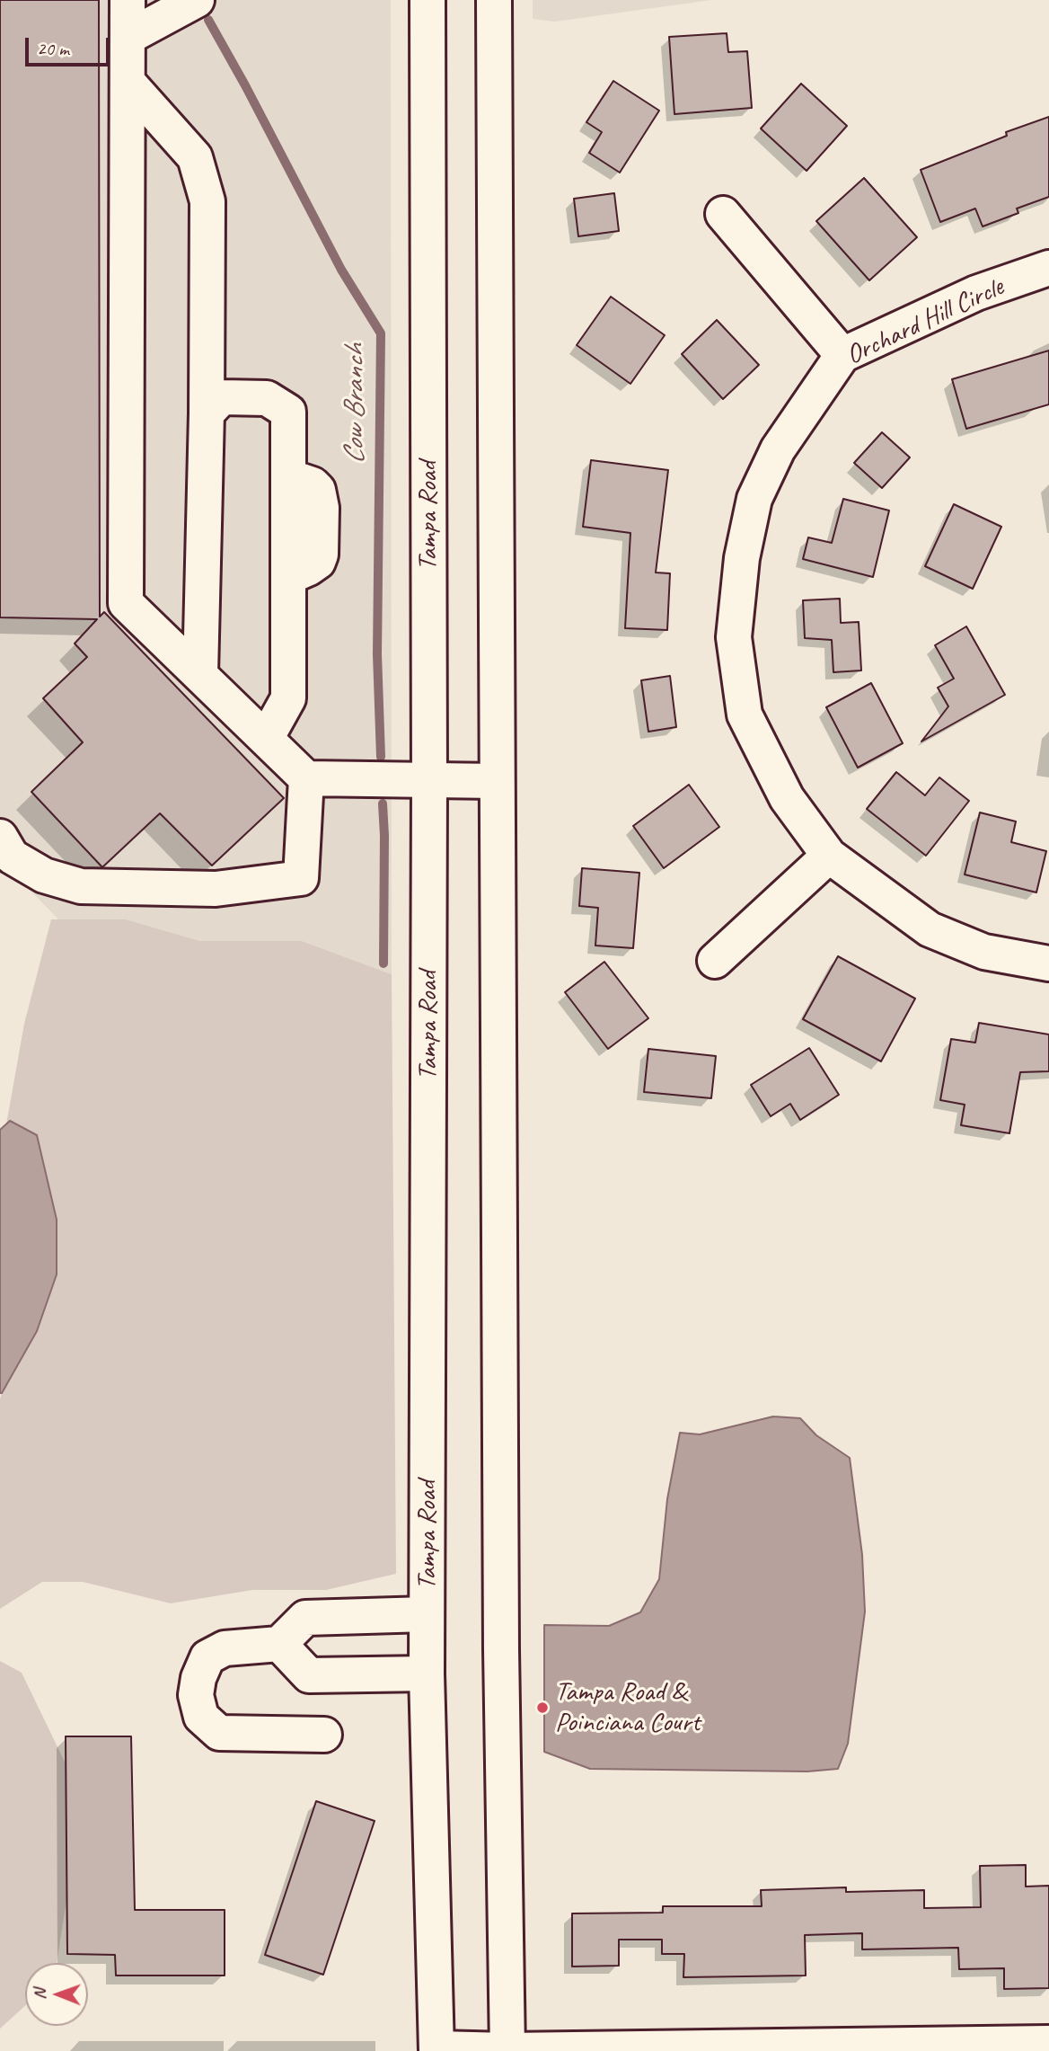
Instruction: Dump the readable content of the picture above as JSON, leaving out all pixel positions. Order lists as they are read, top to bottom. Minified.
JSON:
{"streets":{"main road":["Orchard Hill Circle","Tampa Road"]},"water":["Cow Branch"],"places":["Tampa Road & Poinciana Court"],"scale_bar":"20 m","north":"left"}
